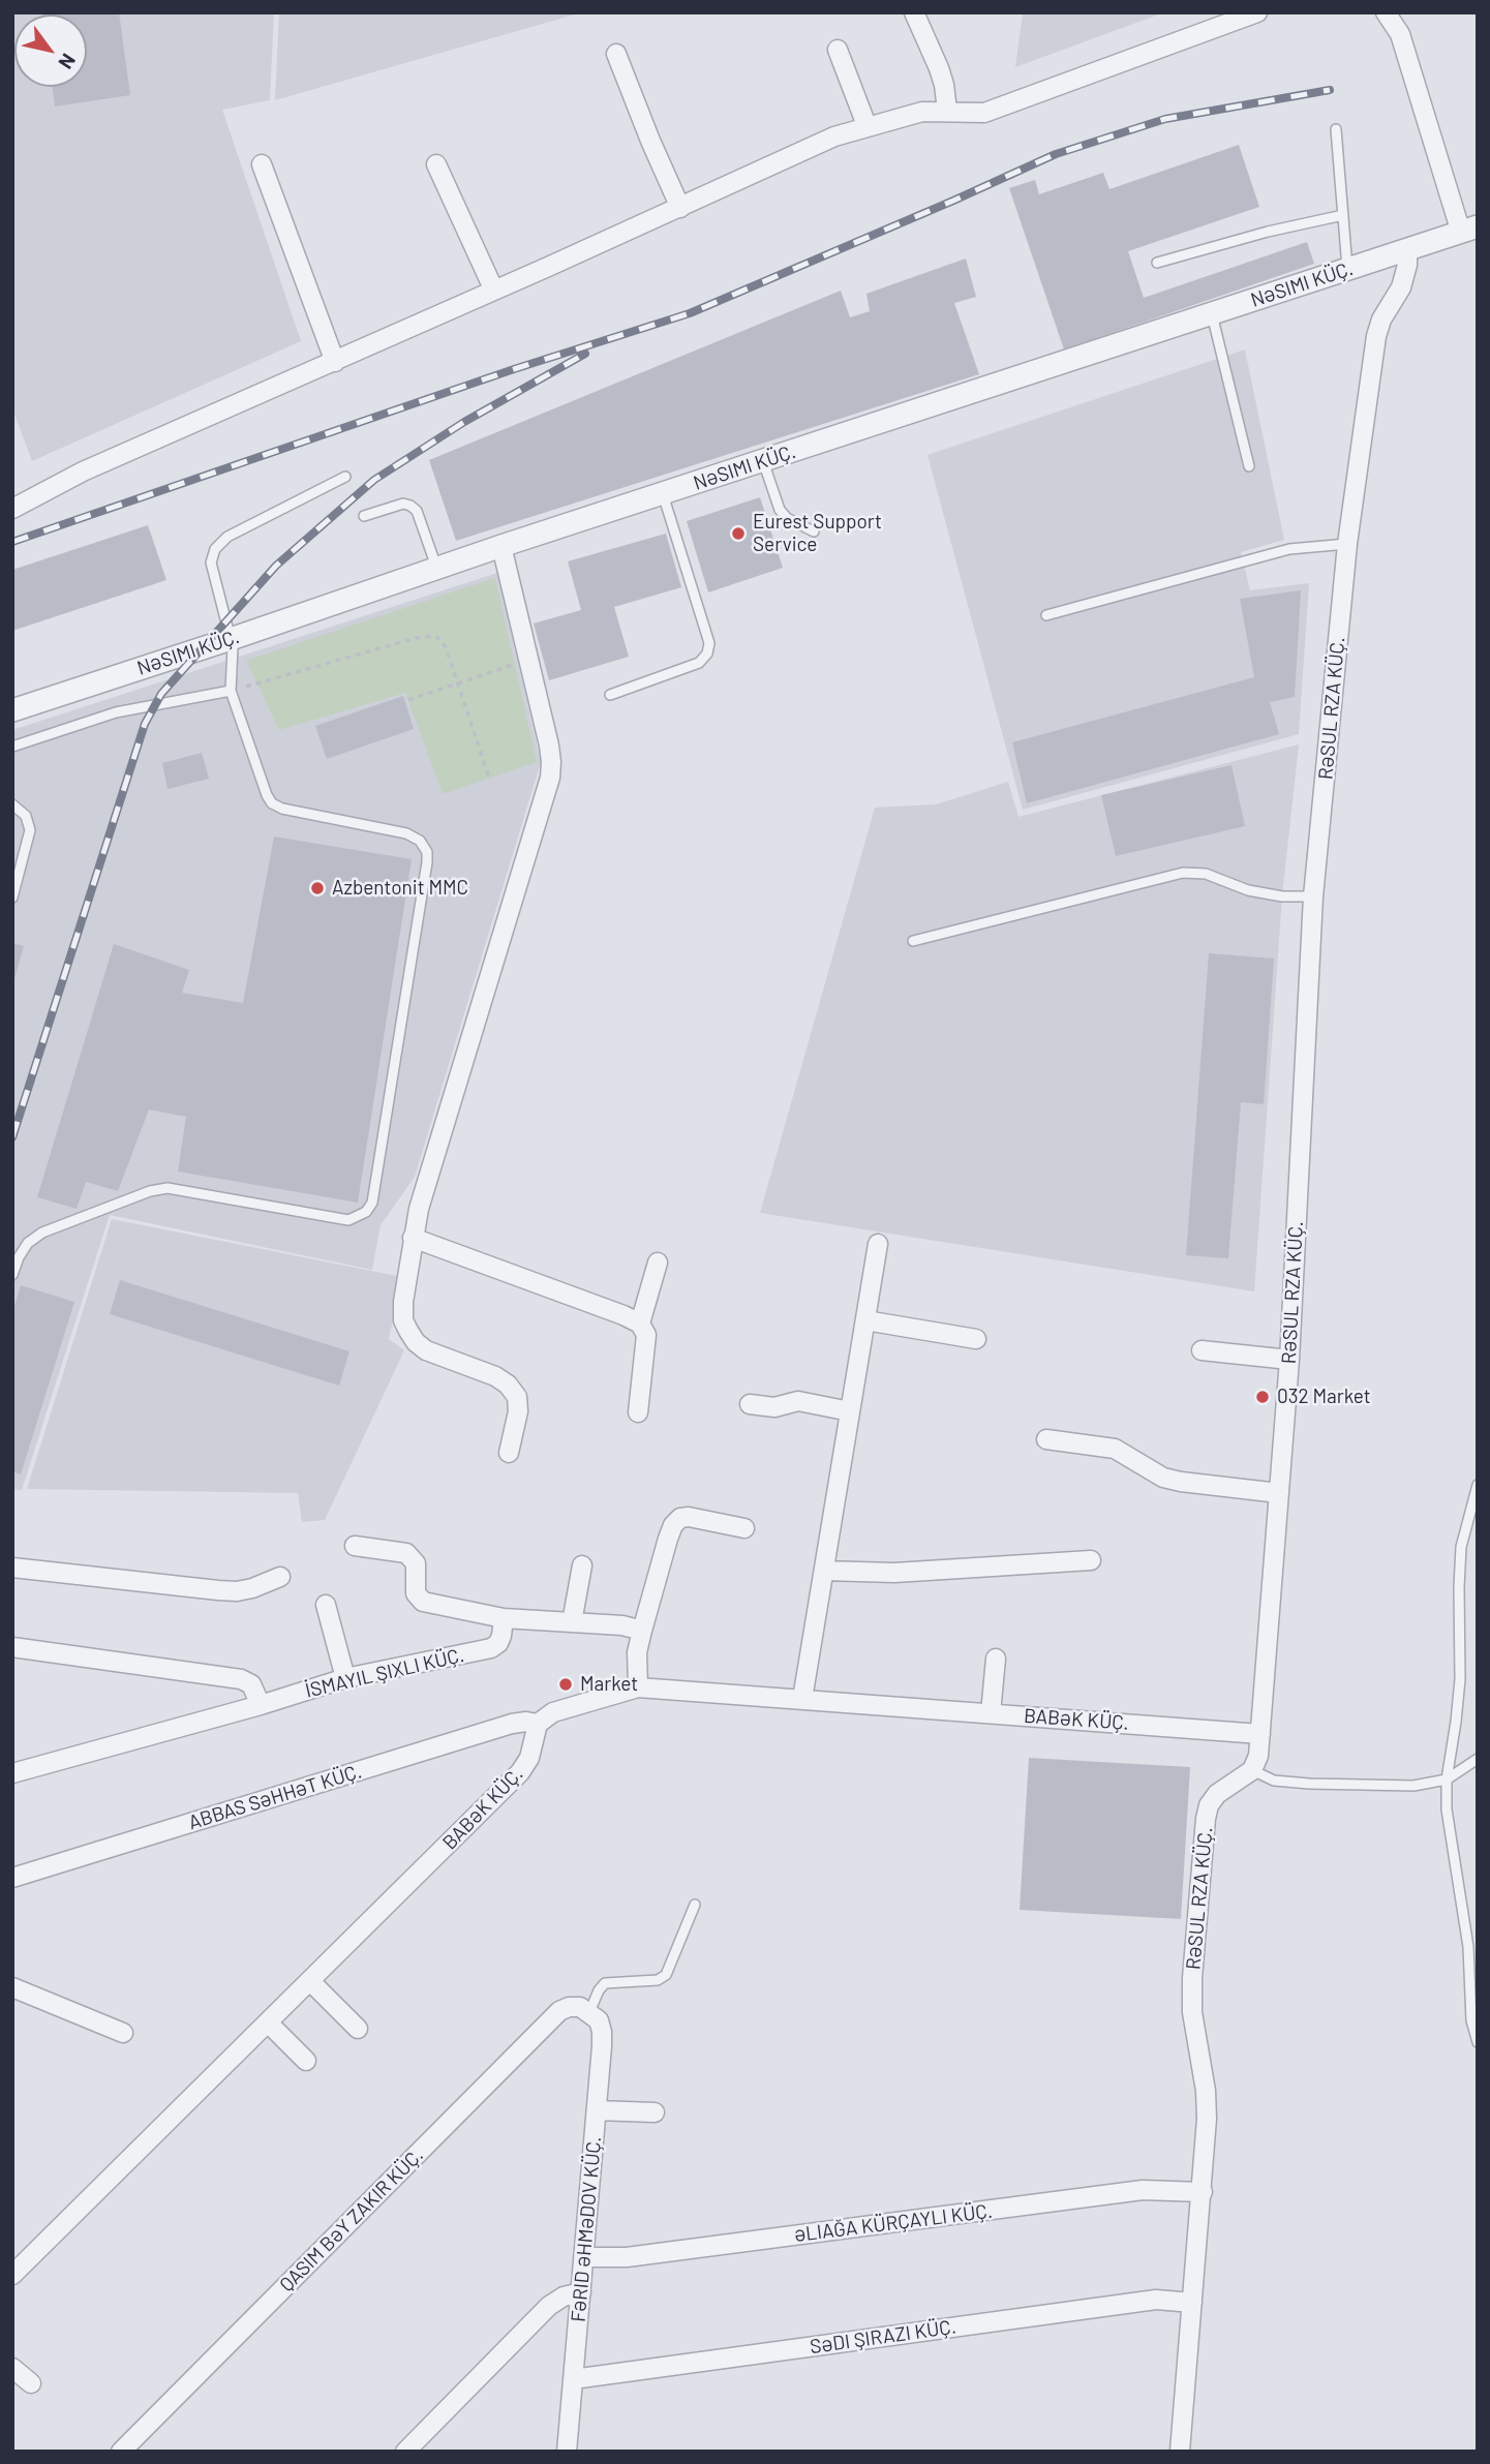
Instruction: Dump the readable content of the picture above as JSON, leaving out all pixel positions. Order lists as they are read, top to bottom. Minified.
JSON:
{"streets":{"street":["NƏSIMI KÜÇ.","RƏSUL RZA KÜÇ.","BABƏK KÜÇ.","ABBAS SƏHHƏT KÜÇ.","FƏRID ƏHMƏDOV KÜÇ.","SƏDI ŞIRAZI KÜÇ."]},"crossings":[["NƏSIMI KÜÇ.","RƏSUL RZA KÜÇ."],["RƏSUL RZA KÜÇ.","BABƏK KÜÇ."],["RƏSUL RZA KÜÇ.","SƏDI ŞIRAZI KÜÇ."],["BABƏK KÜÇ.","ABBAS SƏHHƏT KÜÇ."],["FƏRID ƏHMƏDOV KÜÇ.","SƏDI ŞIRAZI KÜÇ."]],"places":["Eurest Support Service","Azbentonit MMC","032 Market","Market"],"north":"bottom right"}
